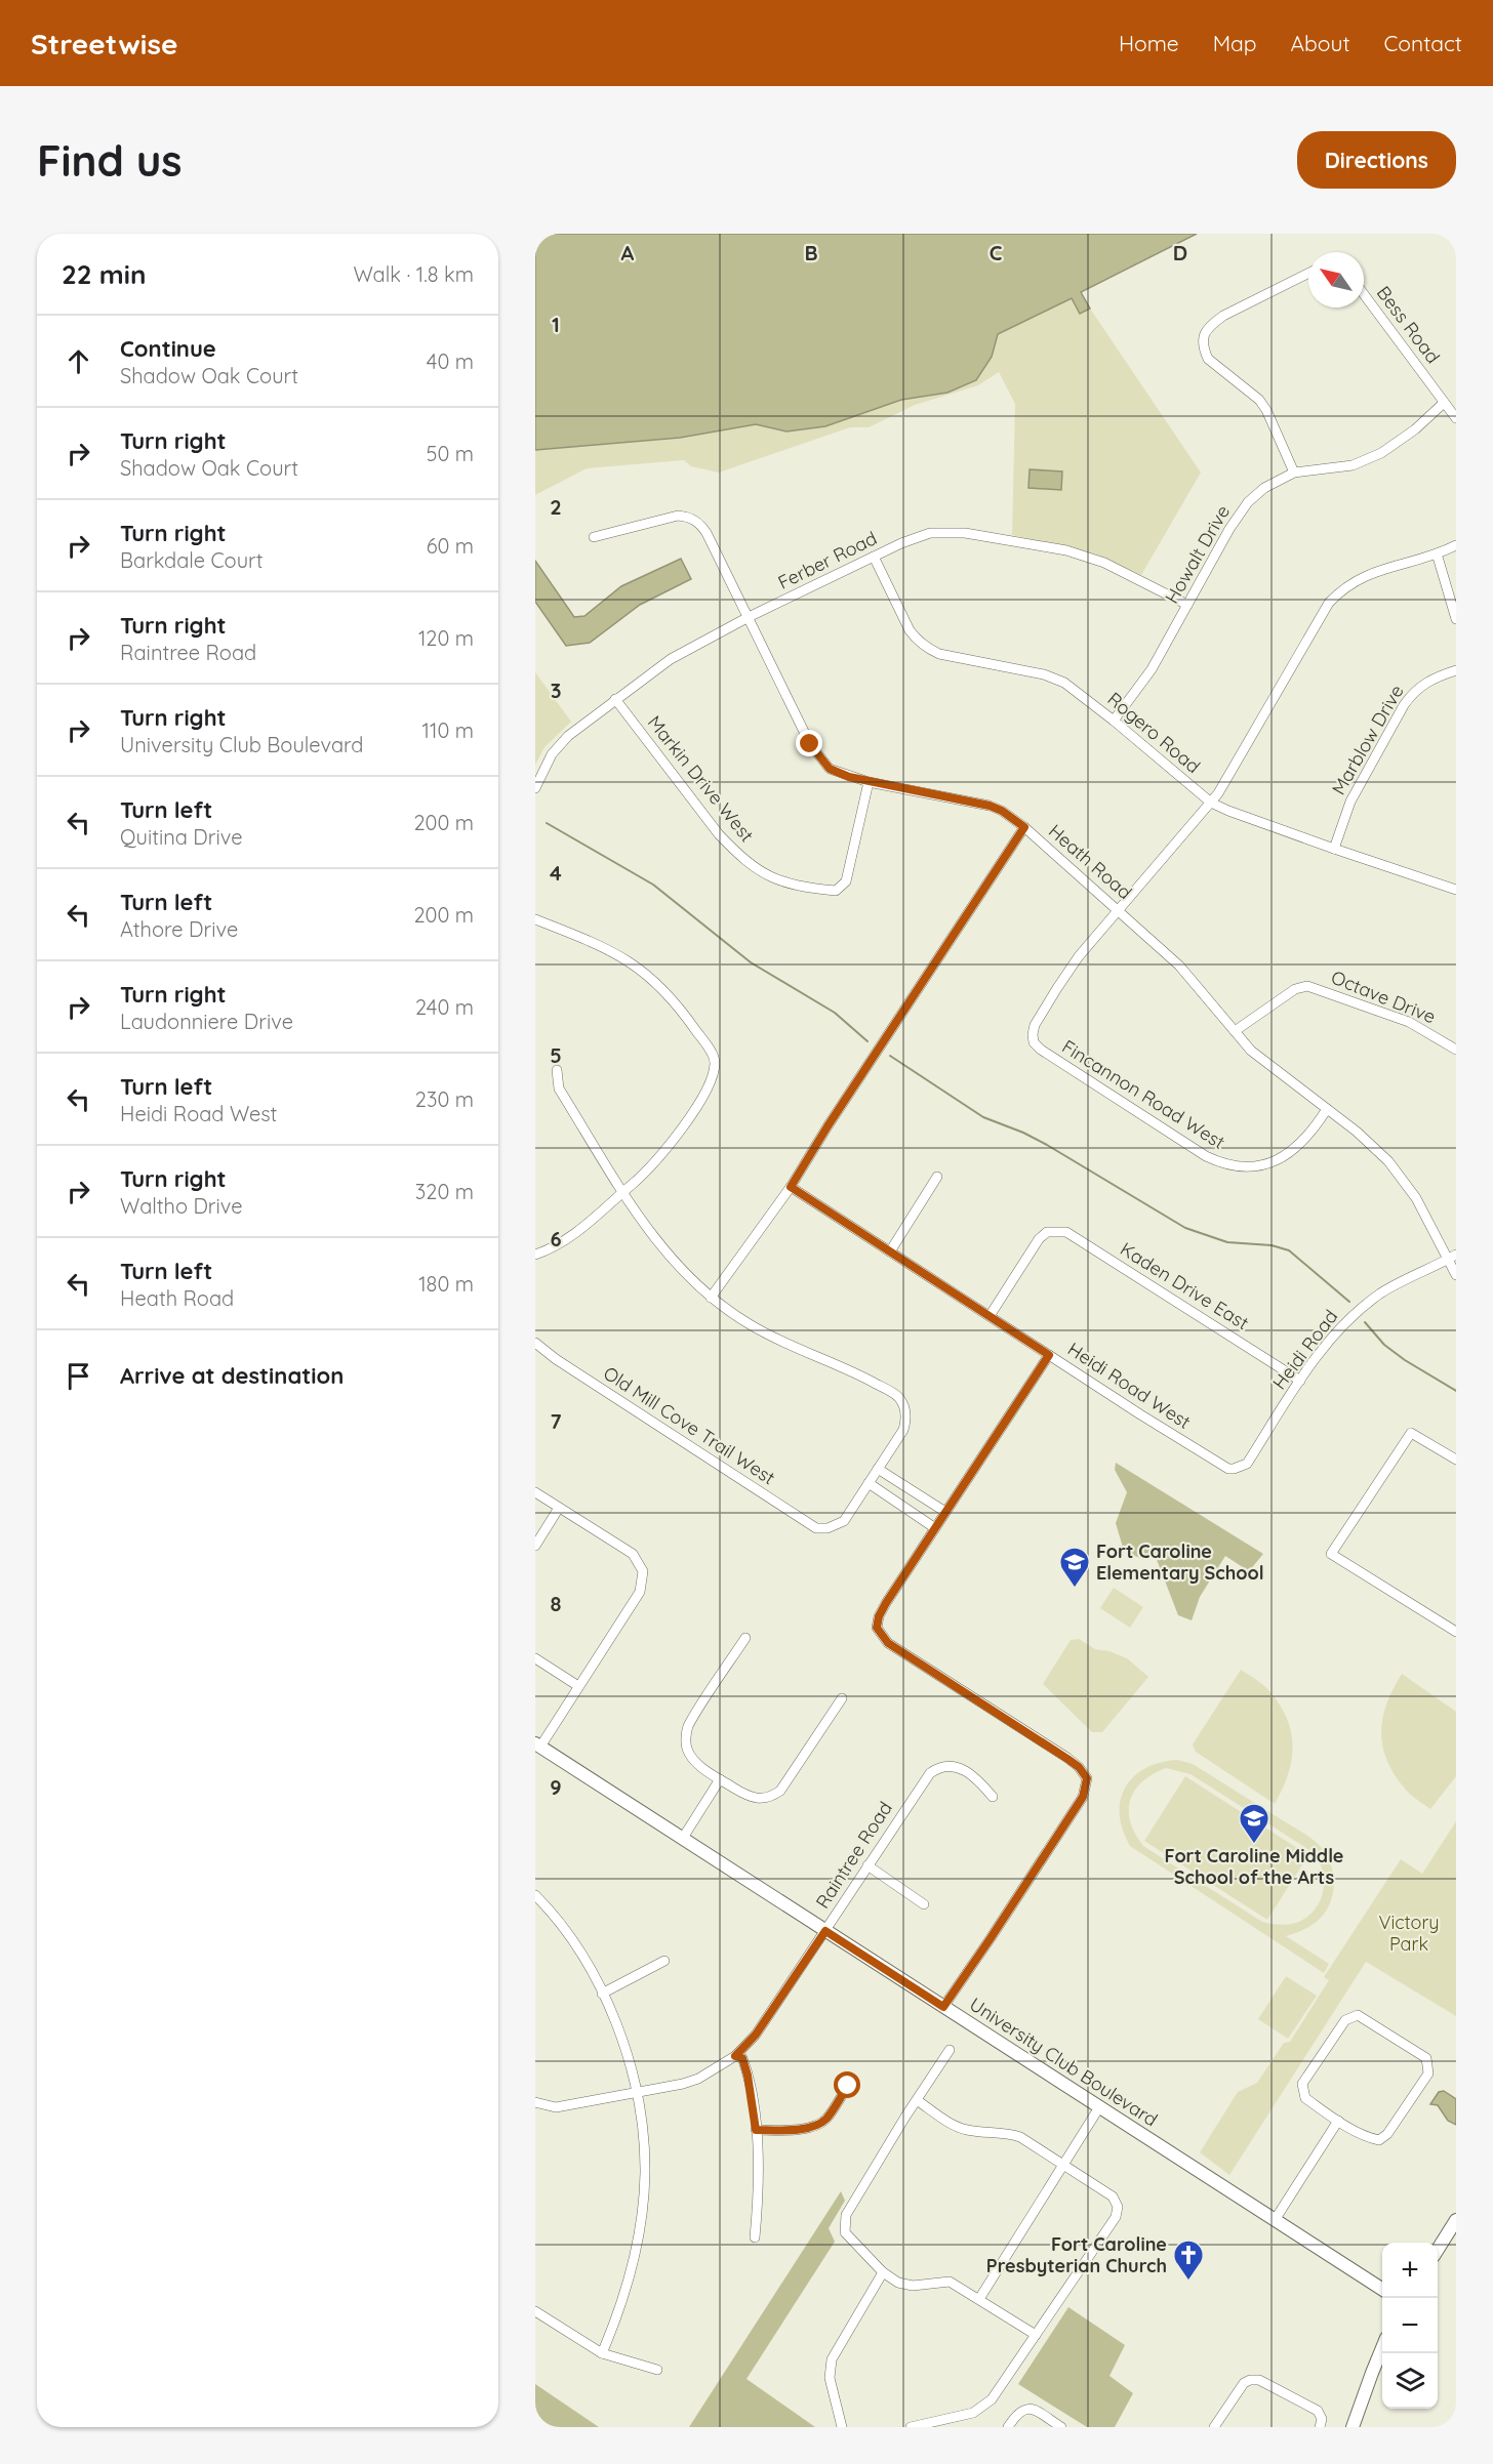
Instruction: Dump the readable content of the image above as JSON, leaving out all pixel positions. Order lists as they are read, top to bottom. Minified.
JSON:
{"streets":{"street":["Bess Road","Howalt Drive","Ferber Road","Rogero Road","Marblow Drive","Markin Drive West","Heath Road","Octave Drive","Fincannon Road West","Kaden Drive East","Heidi Road","Heidi Road West","Old Mill Cove Trail West","Raintree Road","University Club Boulevard"]},"crossings":[["Bess Road","Howalt Drive"],["Howalt Drive","Ferber Road"],["Howalt Drive","Rogero Road"],["Ferber Road","Rogero Road"],["Ferber Road","Markin Drive West"],["Ferber Road","Heath Road"],["Rogero Road","Marblow Drive"],["Markin Drive West","Heath Road"],["Heath Road","Octave Drive"],["Heath Road","Fincannon Road West"],["Heath Road","Heidi Road"],["Kaden Drive East","Heidi Road"],["Kaden Drive East","Heidi Road West"],["Heidi Road","Heidi Road West"],["Raintree Road","University Club Boulevard"]],"parks":["Victory Park"],"places":{"school or university":["Fort Caroline Elementary School","Fort Caroline Middle School of the Arts"],"church":["Fort Caroline Presbyterian Church"]},"north":"top left","page":{"header":"Streetwise","nav":["Home","Map","About","Contact"],"buttons":"Directions","title":"Find us","heading":["22 min","Walk · 1.8 km"],"list":[["Continue","Shadow Oak Court","40 m"],["Turn right","Shadow Oak Court","50 m"],["Turn right","Barkdale Court","60 m"],["Turn right","Raintree Road","120 m"],["Turn right","University Club Boulevard","110 m"],["Turn left","Quitina Drive","200 m"],["Turn left","Athore Drive","200 m"],["Turn right","Laudonniere Drive","240 m"],["Turn left","Heidi Road West","230 m"],["Turn right","Waltho Drive","320 m"],["Turn left","Heath Road","180 m"],"Arrive at destination"],"map_buttons":["+","−"]},"grid":{"columns":["A","B","C","D"],"rows":["1","2","3","4","5","6","7","8","9"]}}
